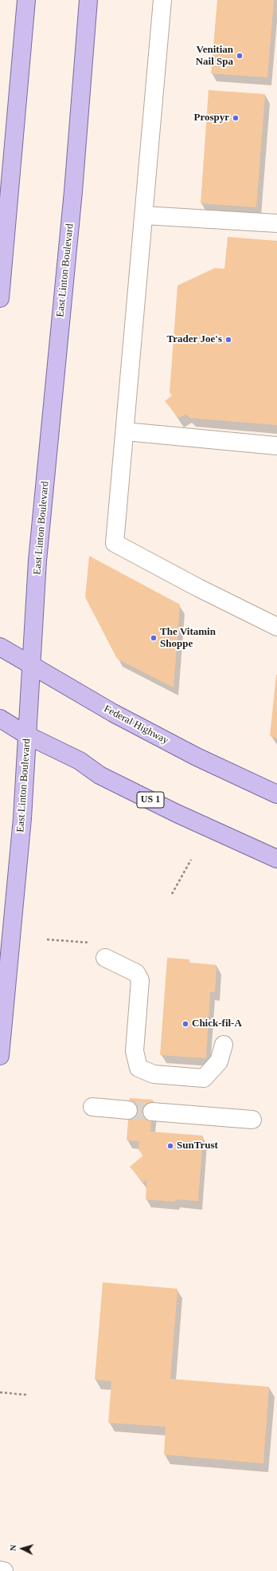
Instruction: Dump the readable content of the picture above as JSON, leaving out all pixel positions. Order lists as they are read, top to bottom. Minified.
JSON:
{"streets":{"main road":["East Linton Boulevard","Federal Highway","US 1"]},"crossings":[["East Linton Boulevard","Federal Highway"],["East Linton Boulevard","US 1"]],"places":["Venitian Nail Spa","Prospyr","Trader Joe's","The Vitamin Shoppe","Chick-fil-A","SunTrust"],"north":"left"}
